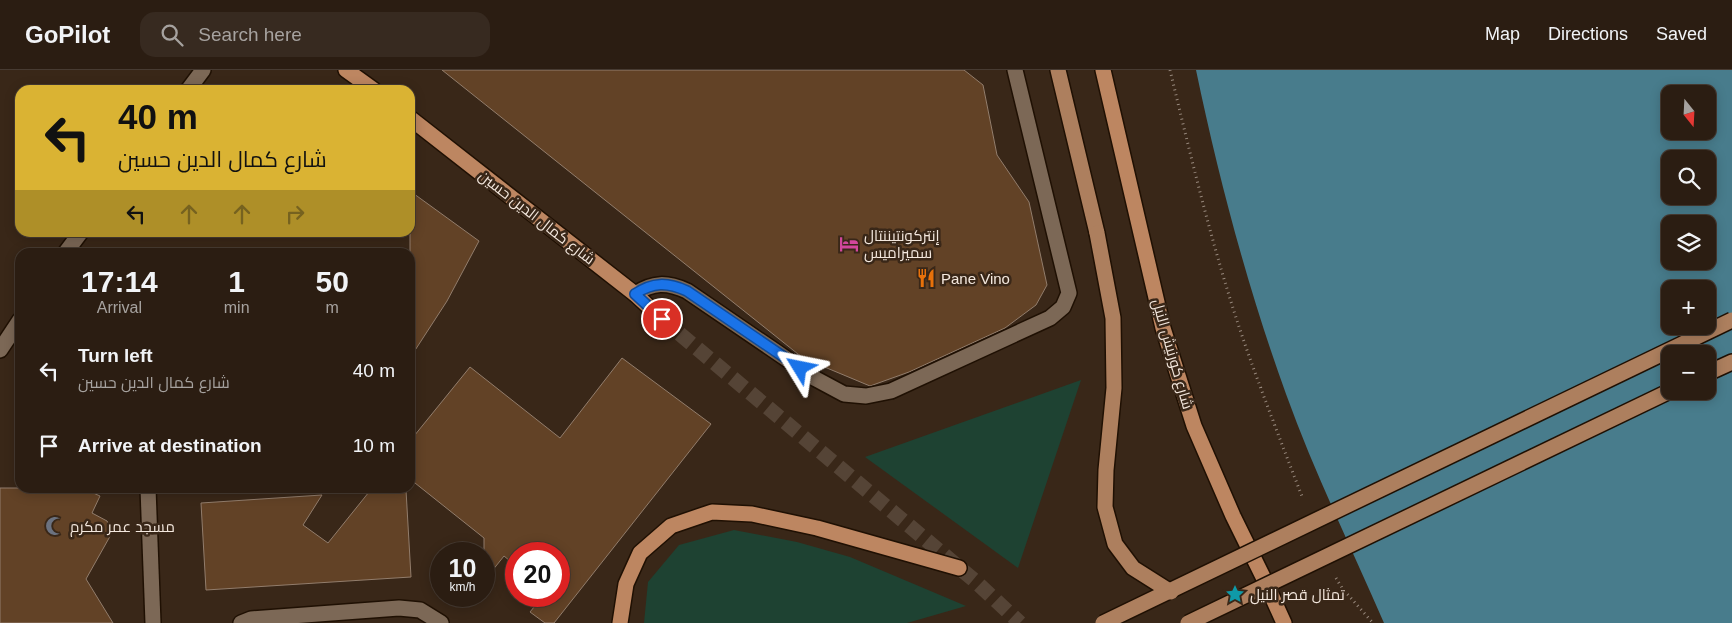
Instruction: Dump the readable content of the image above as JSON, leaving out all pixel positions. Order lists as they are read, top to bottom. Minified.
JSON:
{"streets":{"highway":["شارع كمال الدين حسين","شارع كورنيش النيل"]},"places":{"hotel":["إنتركونتيننتال سميراميس"],"restaurant":["Pane Vino"],"mosque":["مسجد عمر مكرم"],"place":["تمثال قصر النيل"]},"north":"bottom","page":{"header":"GoPilot","search":"Search here","nav":["Map","Directions","Saved"],"map_buttons":["+","−"],"turn":["40 m","شارع كمال الدين حسين"],"eta":["17:14","Arrival","1","min","50","m"],"list":[{"name":"Turn left","note":"شارع كمال الدين حسين","value":"40 m"},{"name":"Arrive at destination","value":"10 m"}],"speed":"10 km/h","limit":"20"}}
